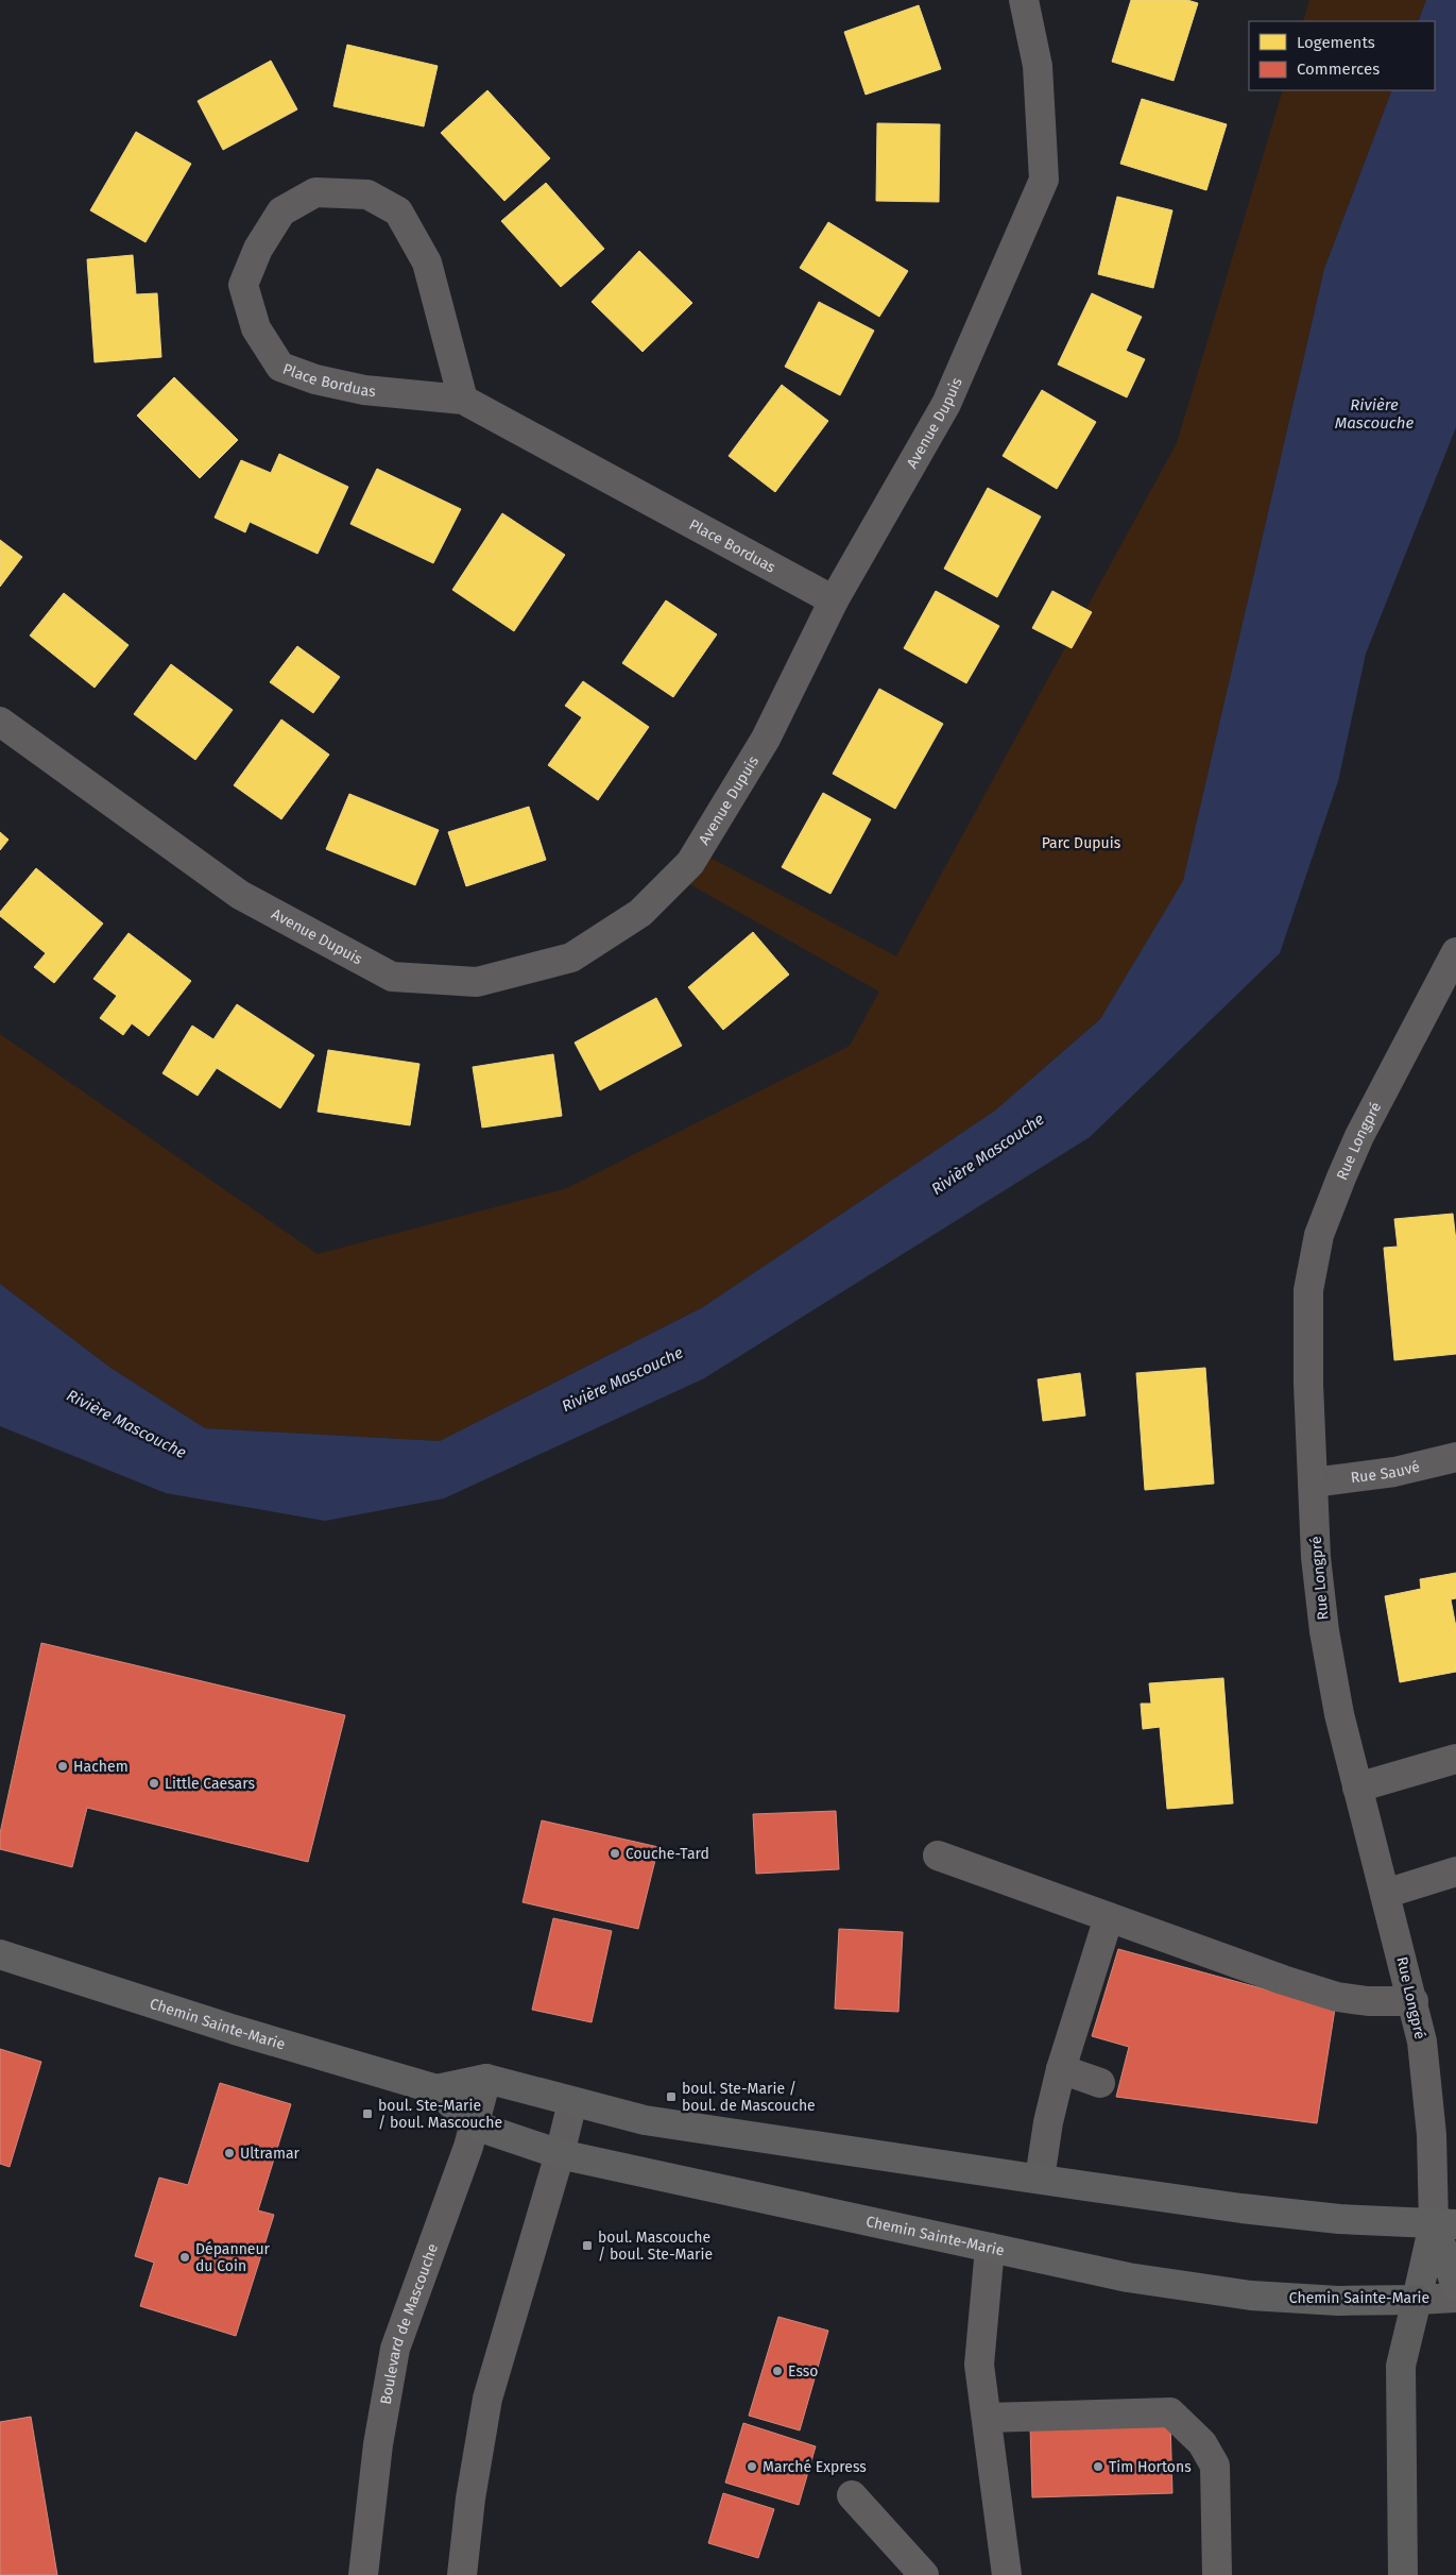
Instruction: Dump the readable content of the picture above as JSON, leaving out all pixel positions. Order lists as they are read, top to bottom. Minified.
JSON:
{"streets":{"main road":["Rue Longpré","Chemin Sainte-Marie"],"street":["Place Borduas","Avenue Dupuis","Rue Sauvé","Boulevard de Mascouche"]},"crossings":[["Place Borduas","Avenue Dupuis"],["Rue Longpré","Rue Sauvé"],["Rue Longpré","Chemin Sainte-Marie"],["Chemin Sainte-Marie","Boulevard de Mascouche"]],"water":["Rivière Mascouche"],"parks":["Parc Dupuis"],"places":{"other":["Hachem","Little Caesars","Couche-Tard","Ultramar","Dépanneur du Coin","Esso","Marché Express","Tim Hortons"],"transit":["boul. Ste-Marie / boul. de Mascouche","boul. Ste-Marie / boul. Mascouche","boul. Mascouche / boul. Ste-Marie"]},"legend":["Logements","Commerces"]}
